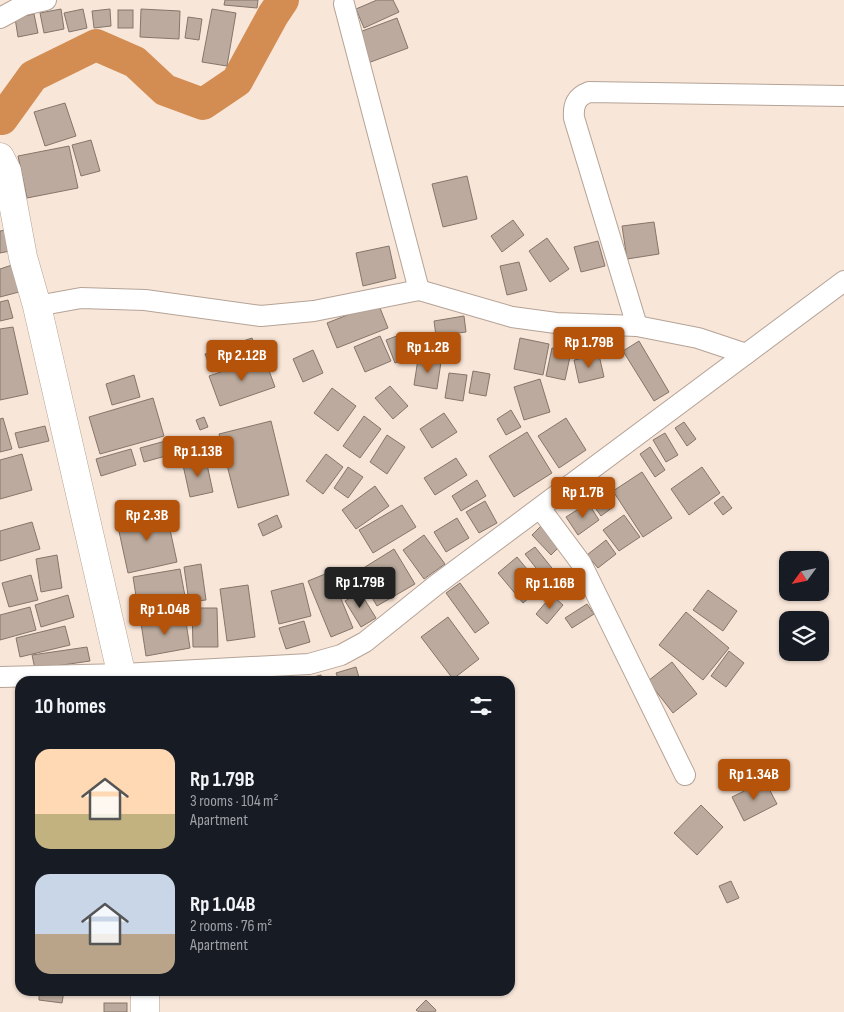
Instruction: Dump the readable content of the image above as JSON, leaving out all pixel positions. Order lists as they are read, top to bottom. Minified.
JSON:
{"north":"bottom left","page":{"price":["Rp 1.79B","Rp 1.2B","Rp 2.12B","Rp 1.13B","Rp 1.7B","Rp 2.3B","Rp 1.79B","Rp 1.16B","Rp 1.04B","Rp 1.34B"],"heading":"10 homes","list":[{"name":"Rp 1.79B","note":"3 rooms · 104 m² · Apartment"},{"name":"Rp 1.04B","note":"2 rooms · 76 m² · Apartment"}]}}
